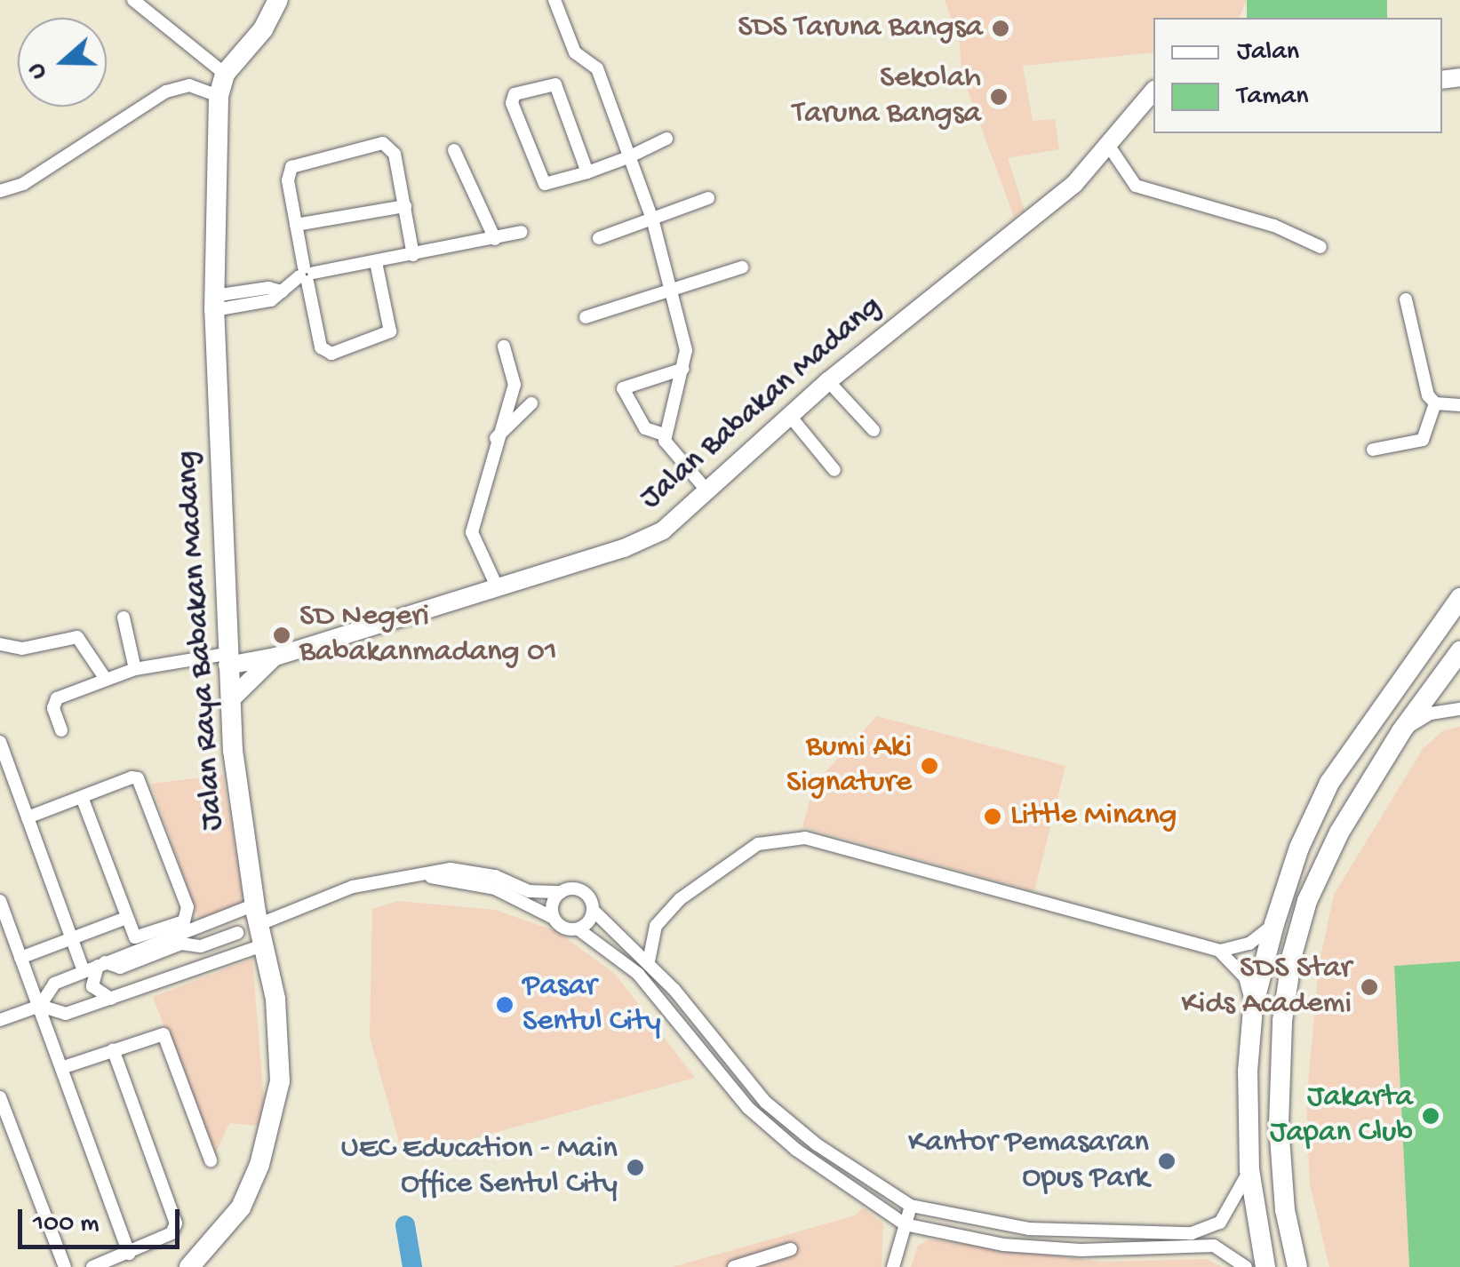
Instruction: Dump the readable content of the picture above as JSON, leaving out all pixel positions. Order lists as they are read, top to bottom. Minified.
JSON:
{"streets":{"main road":["Jalan Babakan Madang","Jalan Raya Babakan Madang"]},"crossings":[["Jalan Babakan Madang","Jalan Raya Babakan Madang"]],"places":["SDS Taruna Bangsa","Sekolah Taruna Bangsa","SD Negeri Babakanmadang 01","Bumi Aki Signature","Little Minang","SDS Star Kids Academi","Pasar Sentul City","Jakarta Japan Club","Kantor Pemasaran Opus Park","UEC Education - Main Office Sentul City"],"legend":["Jalan","Taman"],"scale_bar":"100 m","north":"left"}
